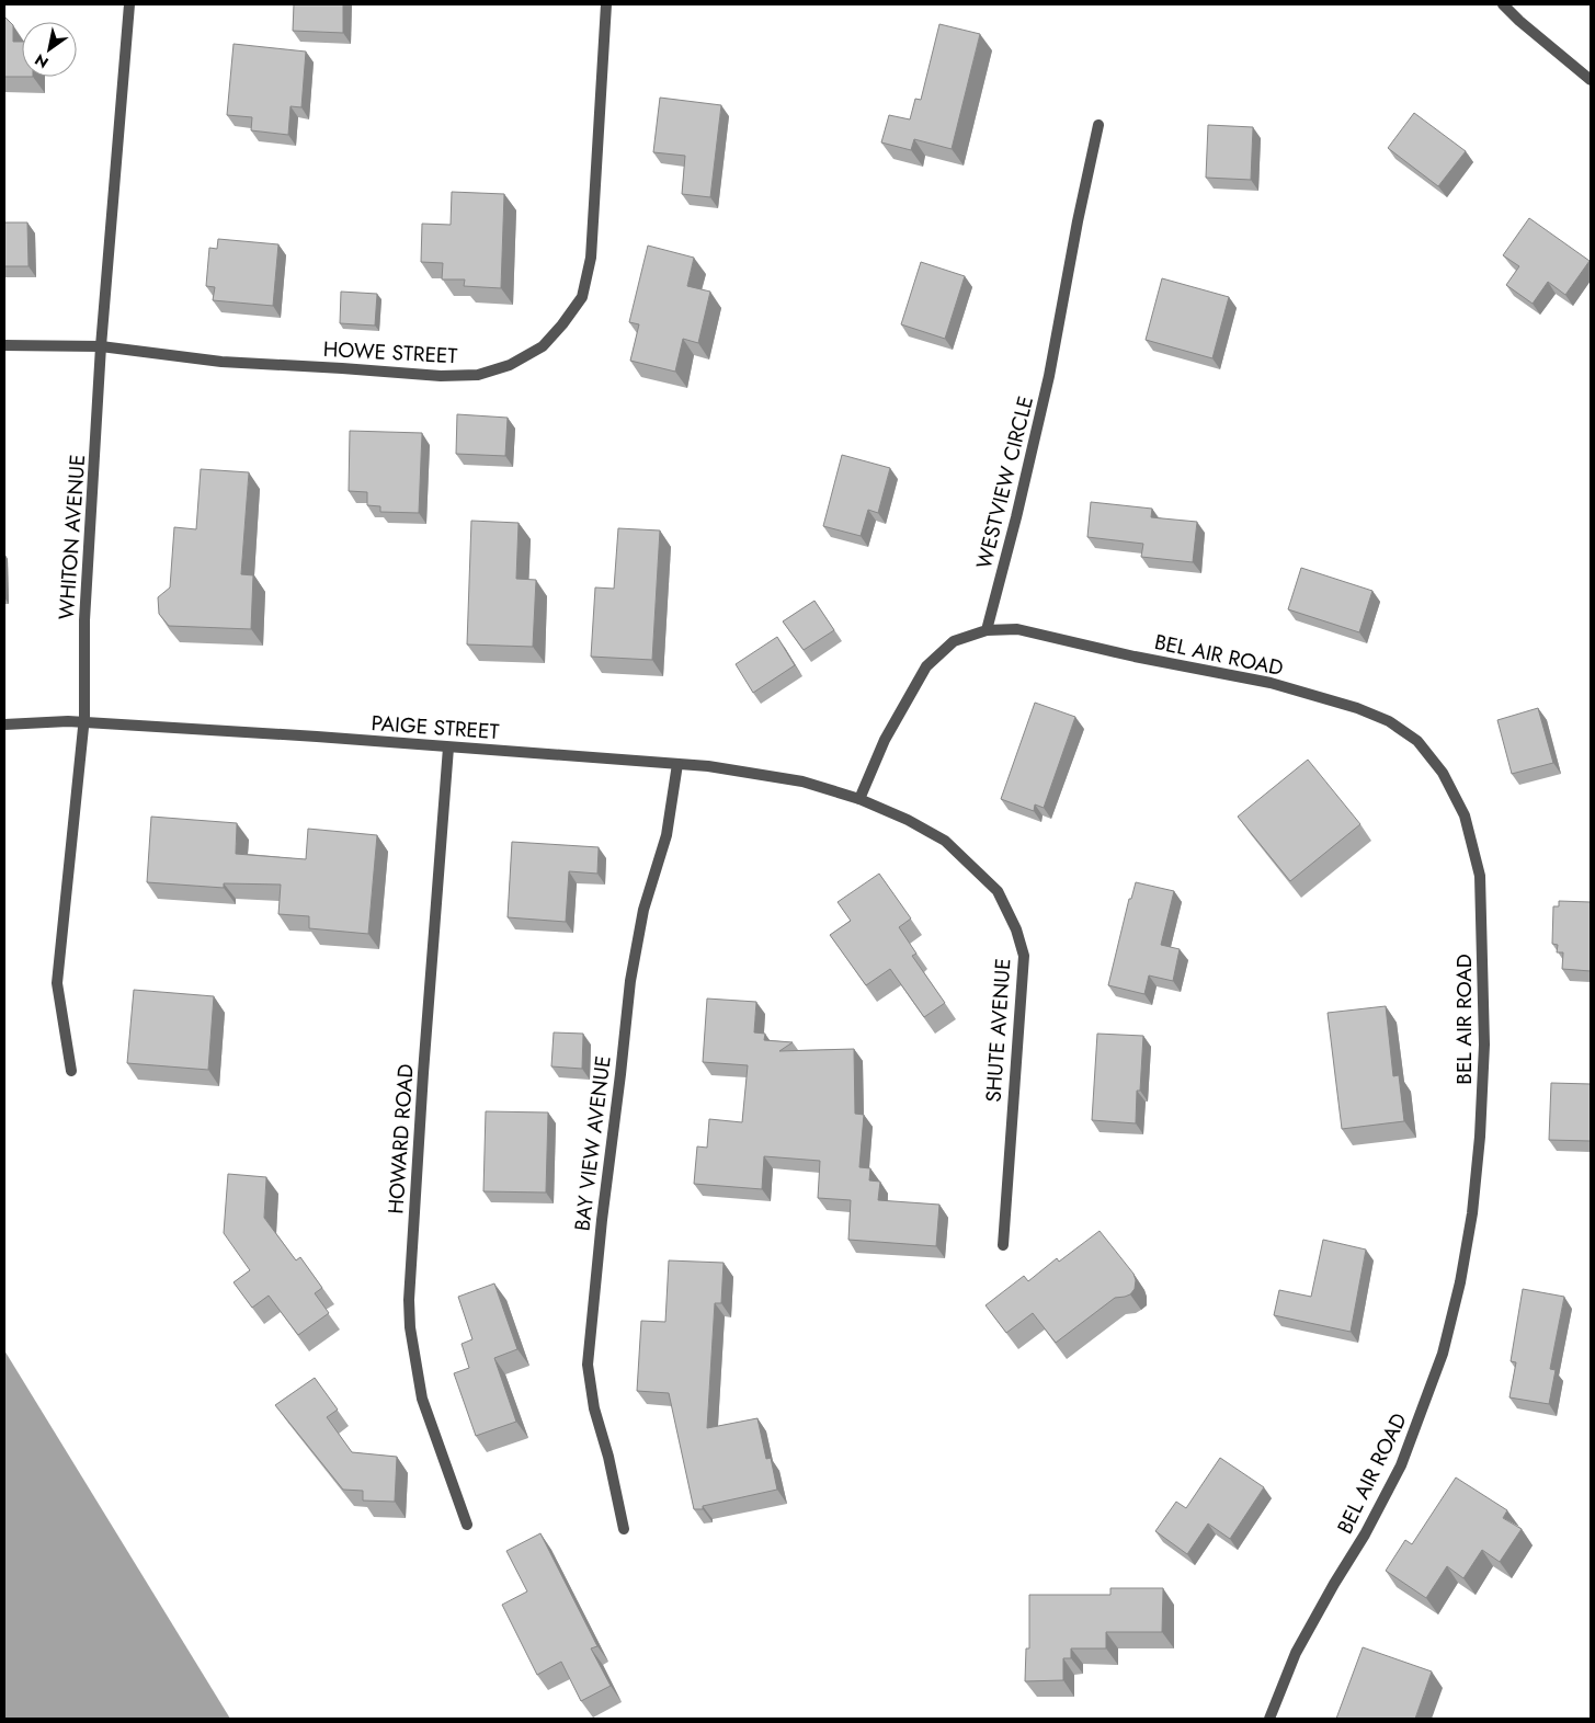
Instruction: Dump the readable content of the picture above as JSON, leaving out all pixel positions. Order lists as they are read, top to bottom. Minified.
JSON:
{"streets":{"street":["HOWE STREET","WESTVIEW CIRCLE","WHITON AVENUE","BEL AIR ROAD","PAIGE STREET","SHUTE AVENUE","HOWARD ROAD","BAY VIEW AVENUE"]},"crossings":[["HOWE STREET","WHITON AVENUE"],["WESTVIEW CIRCLE","BEL AIR ROAD"],["WHITON AVENUE","PAIGE STREET"],["PAIGE STREET","SHUTE AVENUE"],["PAIGE STREET","HOWARD ROAD"],["PAIGE STREET","BAY VIEW AVENUE"]],"north":"bottom left"}
